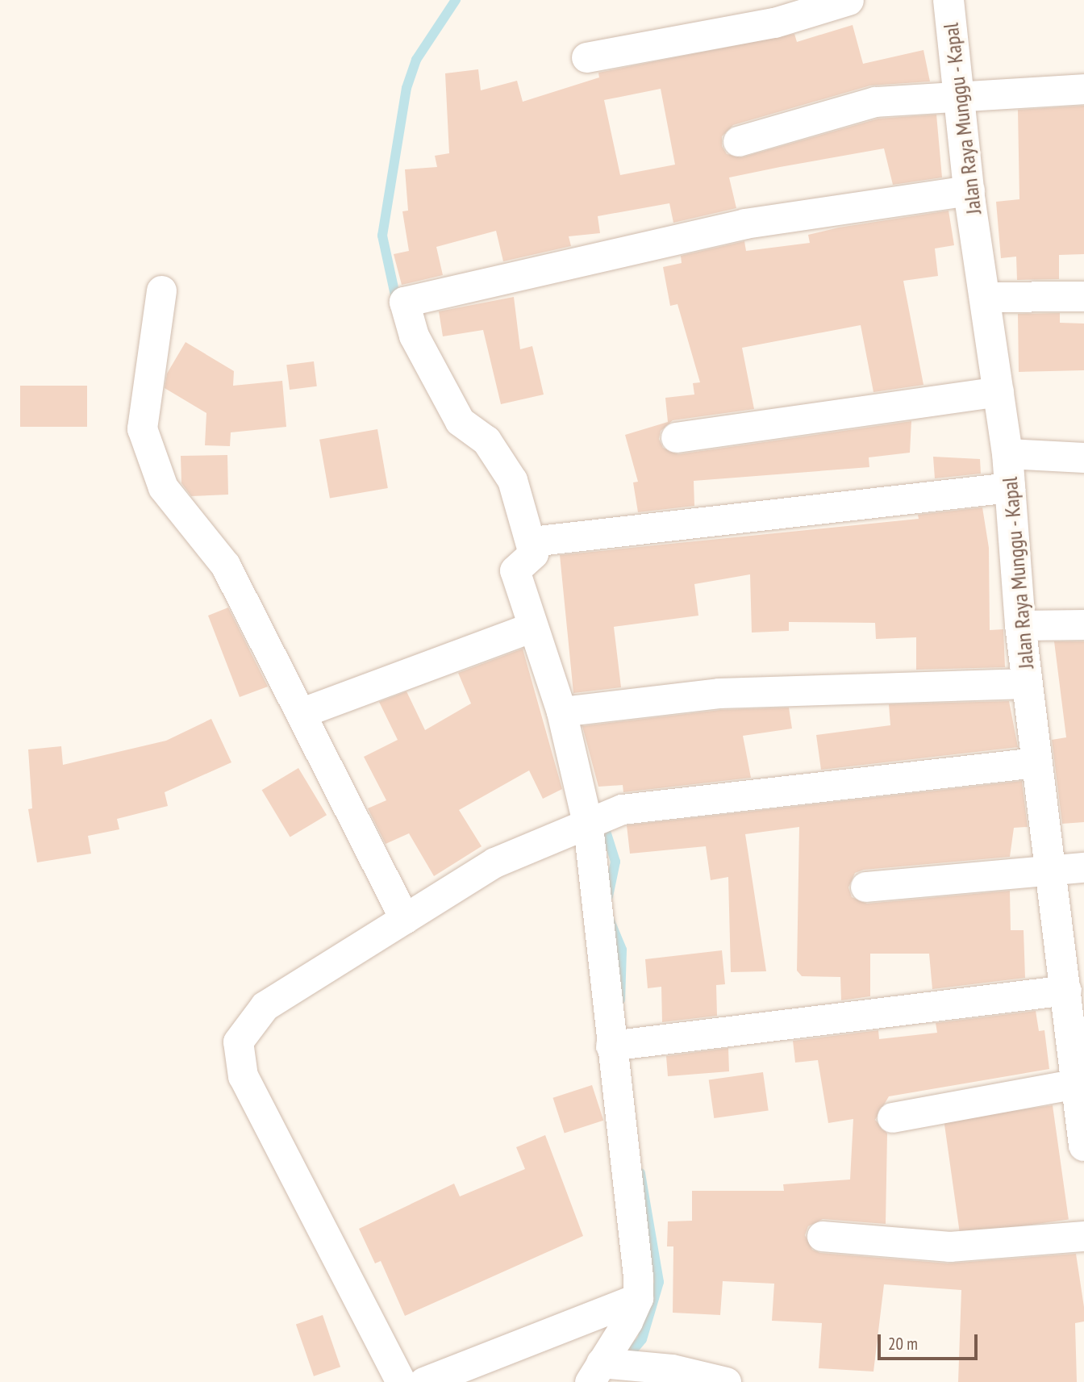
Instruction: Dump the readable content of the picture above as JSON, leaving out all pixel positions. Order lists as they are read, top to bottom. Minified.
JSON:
{"streets":{"street":["Jalan Raya Munggu - Kapal"]},"scale_bar":"20 m"}
